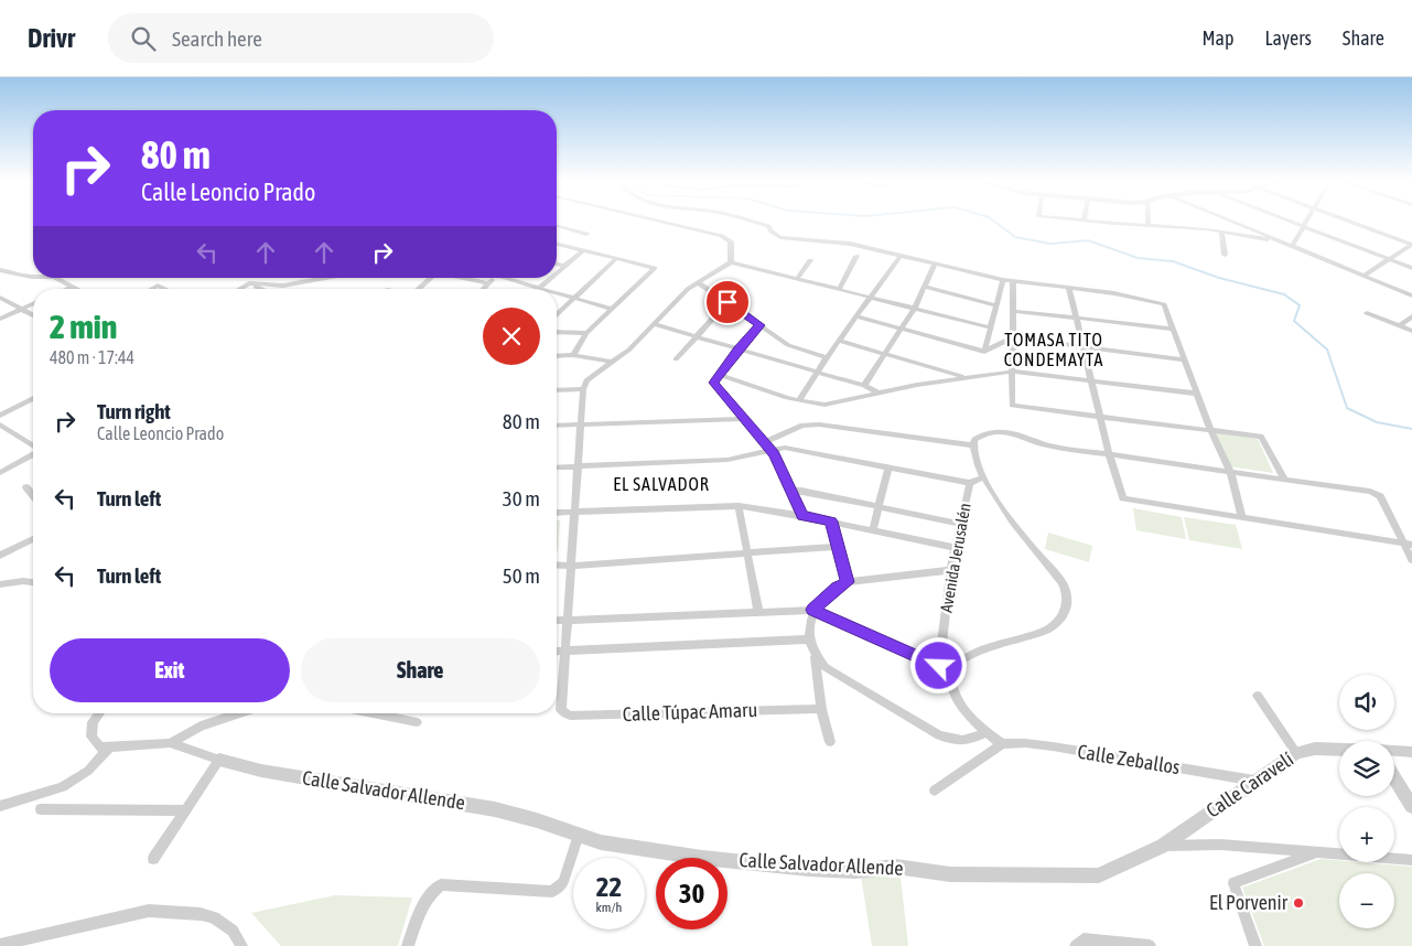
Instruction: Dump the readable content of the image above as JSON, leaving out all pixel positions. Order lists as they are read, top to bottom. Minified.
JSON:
{"streets":{"street":["Avenida Jerusalén","Calle Túpac Amaru","Calle Zeballos","Calle Caravelí","Calle Salvador Allende"]},"crossings":[["Calle Zeballos","Calle Caravelí"],["Calle Caravelí","Calle Salvador Allende"]],"districts":["TOMASA TITO CONDEMAYTA","EL SALVADOR"],"places":["El Porvenir"],"page":{"header":"Drivr","search":"Search here","nav":["Map","Layers","Share"],"turn":["80 m","Calle Leoncio Prado"],"heading":["2 min","480 m · 17:44"],"list":[{"name":"Turn right","note":"Calle Leoncio Prado","value":"80 m"},{"name":"Turn left","value":"30 m"},{"name":"Turn left","value":"50 m"}],"buttons":["Exit","Share"],"map_buttons":["+","−"],"speed":"22 km/h","limit":"30"}}
